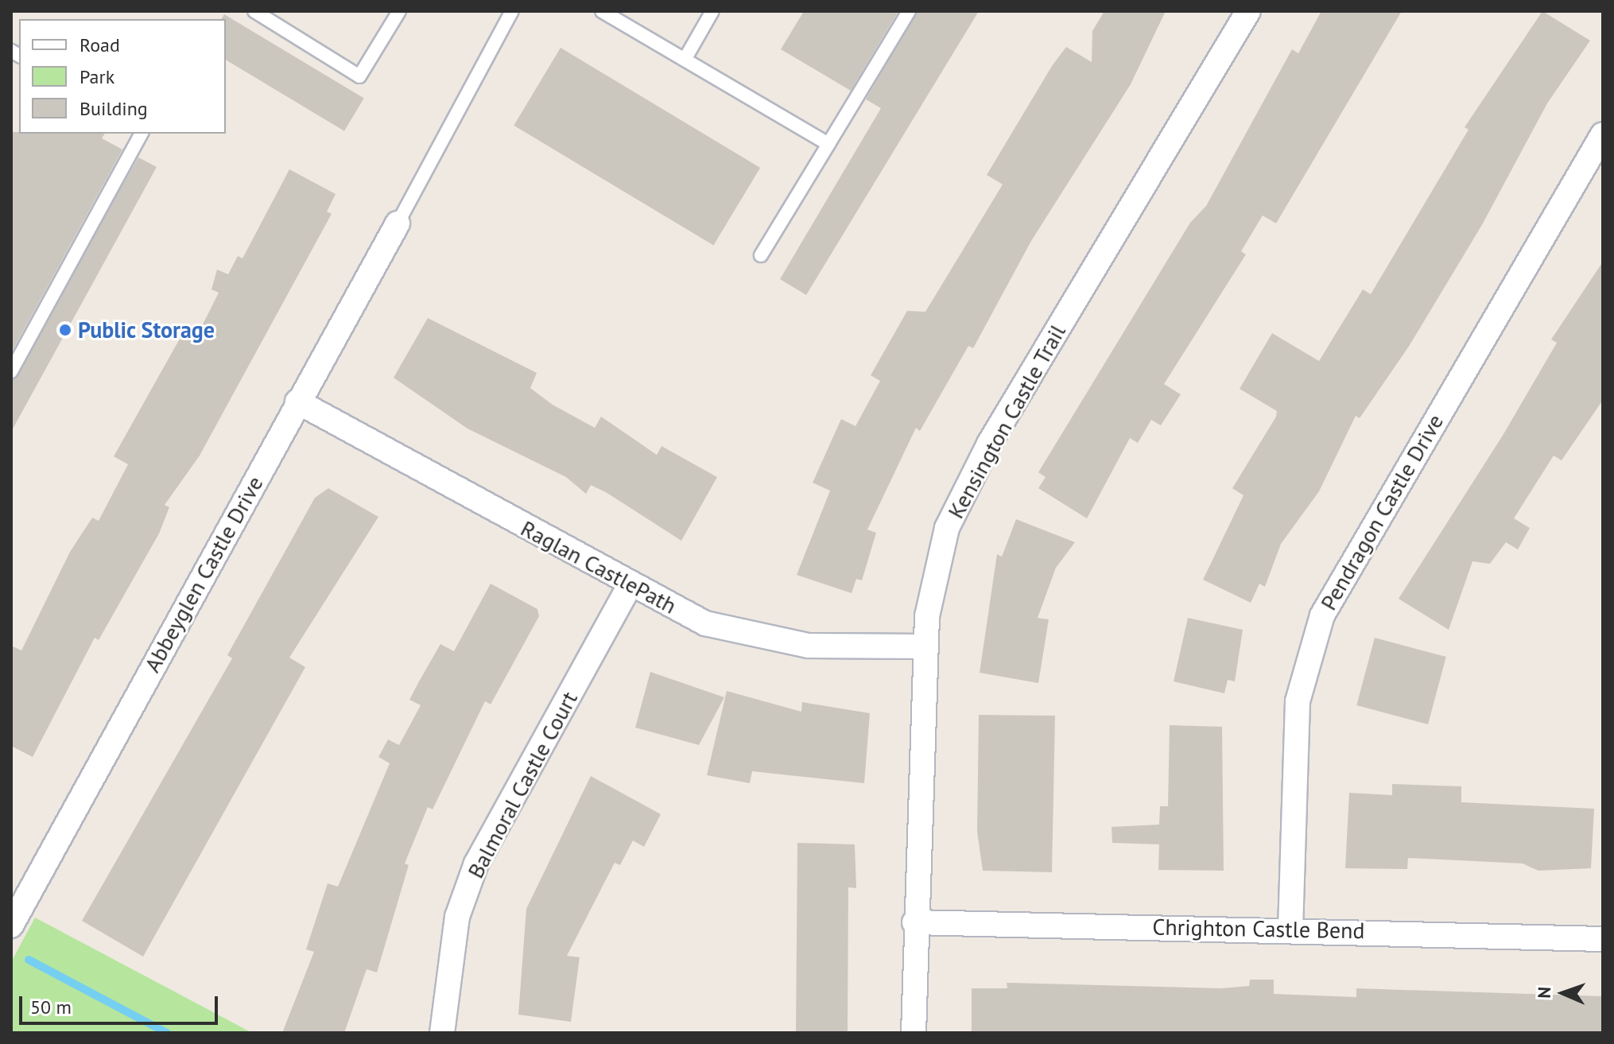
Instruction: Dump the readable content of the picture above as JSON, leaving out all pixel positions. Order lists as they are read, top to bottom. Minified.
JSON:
{"streets":{"street":["Kensington Castle Trail","Pendragon Castle Drive","Raglan CastlePath","Abbeyglen Castle Drive","Balmoral Castle Court","Chrighton Castle Bend"]},"crossings":[["Kensington Castle Trail","Raglan CastlePath"],["Kensington Castle Trail","Chrighton Castle Bend"],["Pendragon Castle Drive","Chrighton Castle Bend"],["Raglan CastlePath","Abbeyglen Castle Drive"],["Raglan CastlePath","Balmoral Castle Court"]],"places":["Public Storage"],"legend":["Road","Park","Building"],"scale_bar":"50 m","north":"left"}
